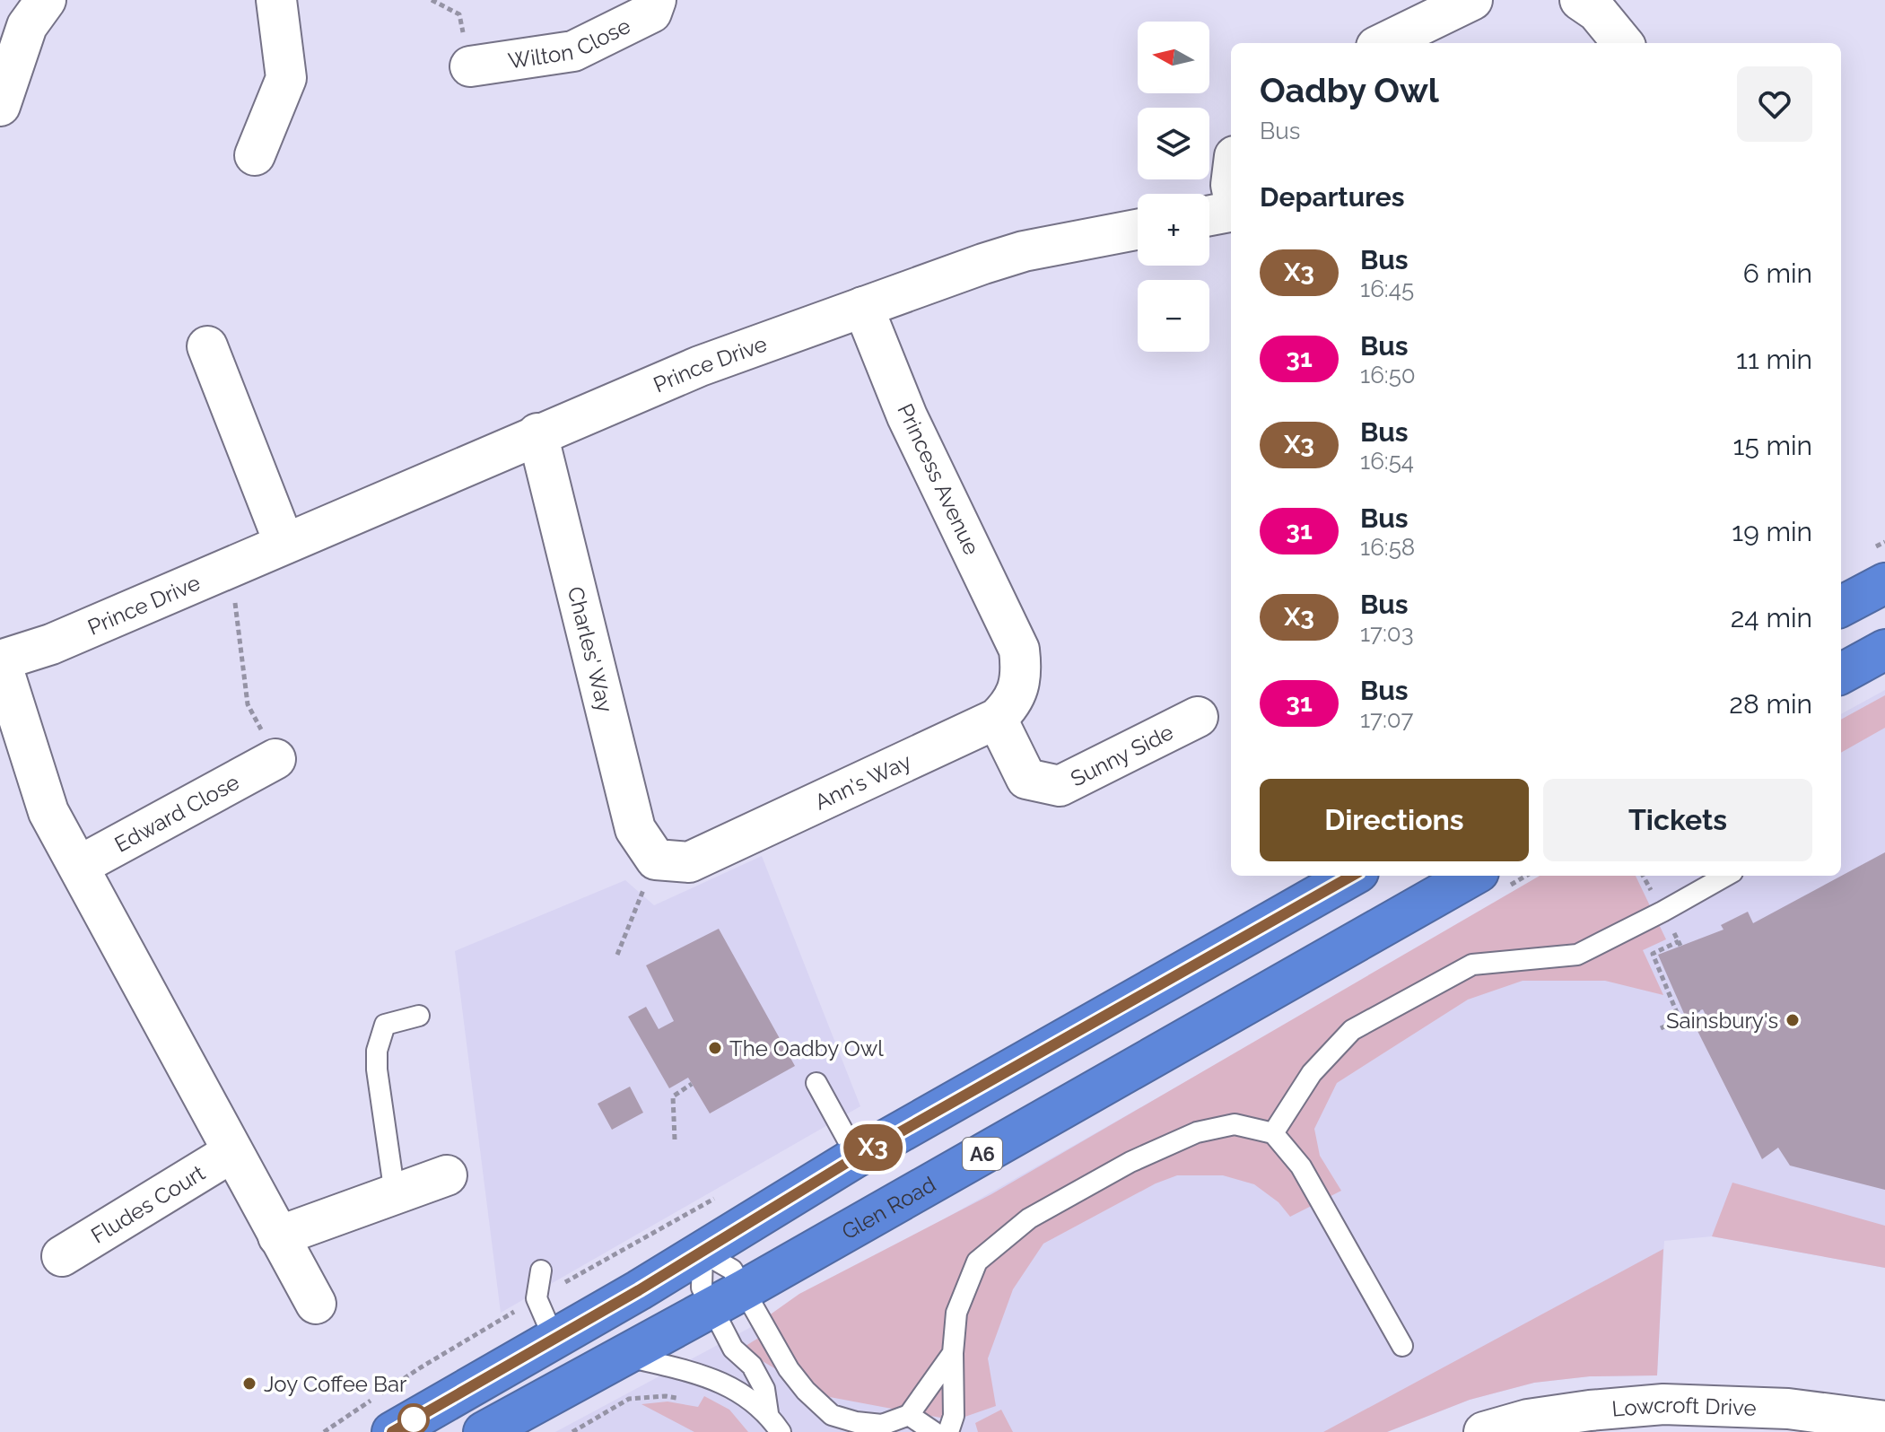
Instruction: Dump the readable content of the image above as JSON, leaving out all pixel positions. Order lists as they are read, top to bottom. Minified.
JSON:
{"streets":{"highway":["A6","Glen Road"],"street":["Wilton Close","Prince Drive","Princess Avenue","Charles' Way","Sunny Side","Ann's Way","Edward Close","Fludes Court","Lowcroft Drive"]},"crossings":[["Prince Drive","Princess Avenue"],["Prince Drive","Charles' Way"],["Princess Avenue","Ann's Way"],["Charles' Way","Ann's Way"],["Sunny Side","Ann's Way"]],"places":["Sainsbury's","The Oadby Owl","Joy Coffee Bar"],"lines":["bus line X3"],"north":"left","page":{"on_map":"X3","map_buttons":["+","−"],"heading":[["Oadby Owl","Bus"],"Departures"],"list":[{"mark":"X3","name":"Bus","note":"16:45","value":"6 min"},{"mark":"31","name":"Bus","note":"16:50","value":"11 min"},{"mark":"X3","name":"Bus","note":"16:54","value":"15 min"},{"mark":"31","name":"Bus","note":"16:58","value":"19 min"},{"mark":"X3","name":"Bus","note":"17:03","value":"24 min"},{"mark":"31","name":"Bus","note":"17:07","value":"28 min"}],"buttons":["Directions","Tickets"]}}
